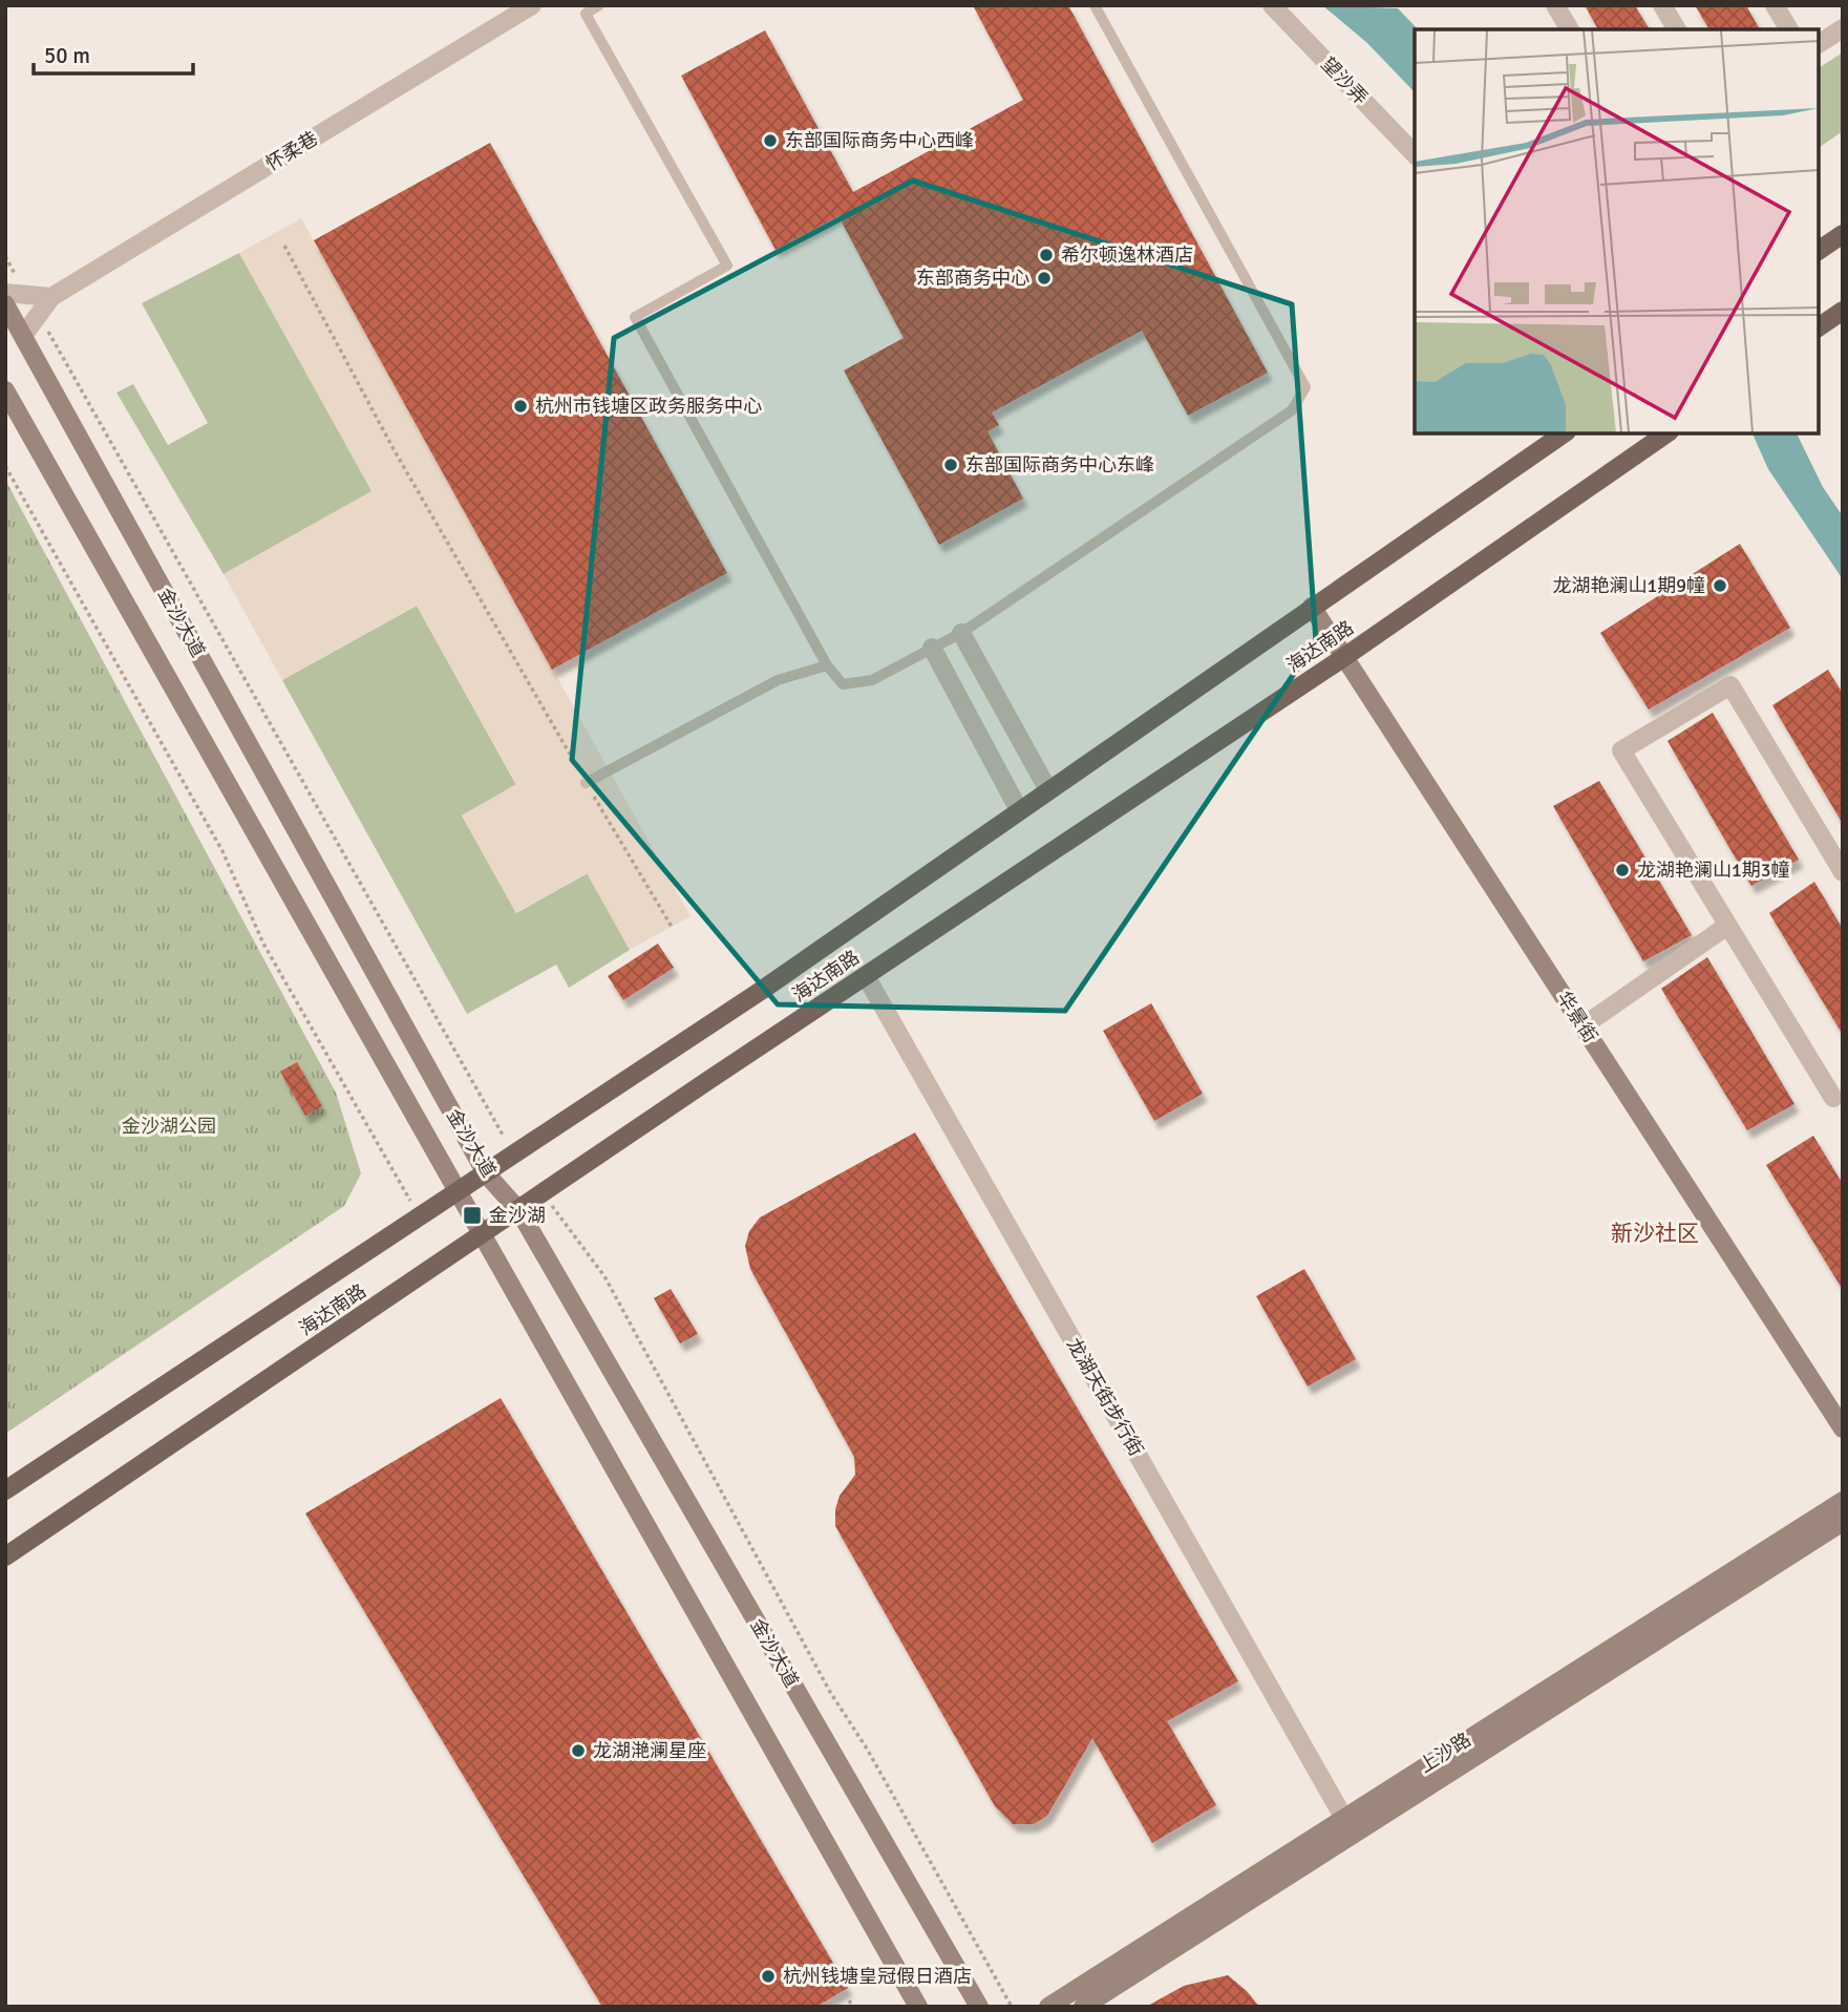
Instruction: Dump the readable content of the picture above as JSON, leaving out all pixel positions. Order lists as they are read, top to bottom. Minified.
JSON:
{"streets":{"main road":["金沙大道","海达南路","华景街","上沙路"],"street":["望沙弄","怀柔巷","龙湖天街步行街"]},"crossings":[["怀柔巷","金沙大道"],["金沙大道","海达南路"],["海达南路","华景街"],["海达南路","龙湖天街步行街"],["龙湖天街步行街","上沙路"]],"districts":["新沙社区"],"parks":["金沙湖公园"],"places":{"other":["东部国际商务中心西峰","希尔顿逸林酒店","东部商务中心","杭州市钱塘区政务服务中心","东部国际商务中心东峰","龙湖艳澜山1期9幢","龙湖艳澜山1期3幢","龙湖滟澜星座","杭州钱塘皇冠假日酒店"],"transit":["金沙湖"]},"scale_bar":"50 m"}
